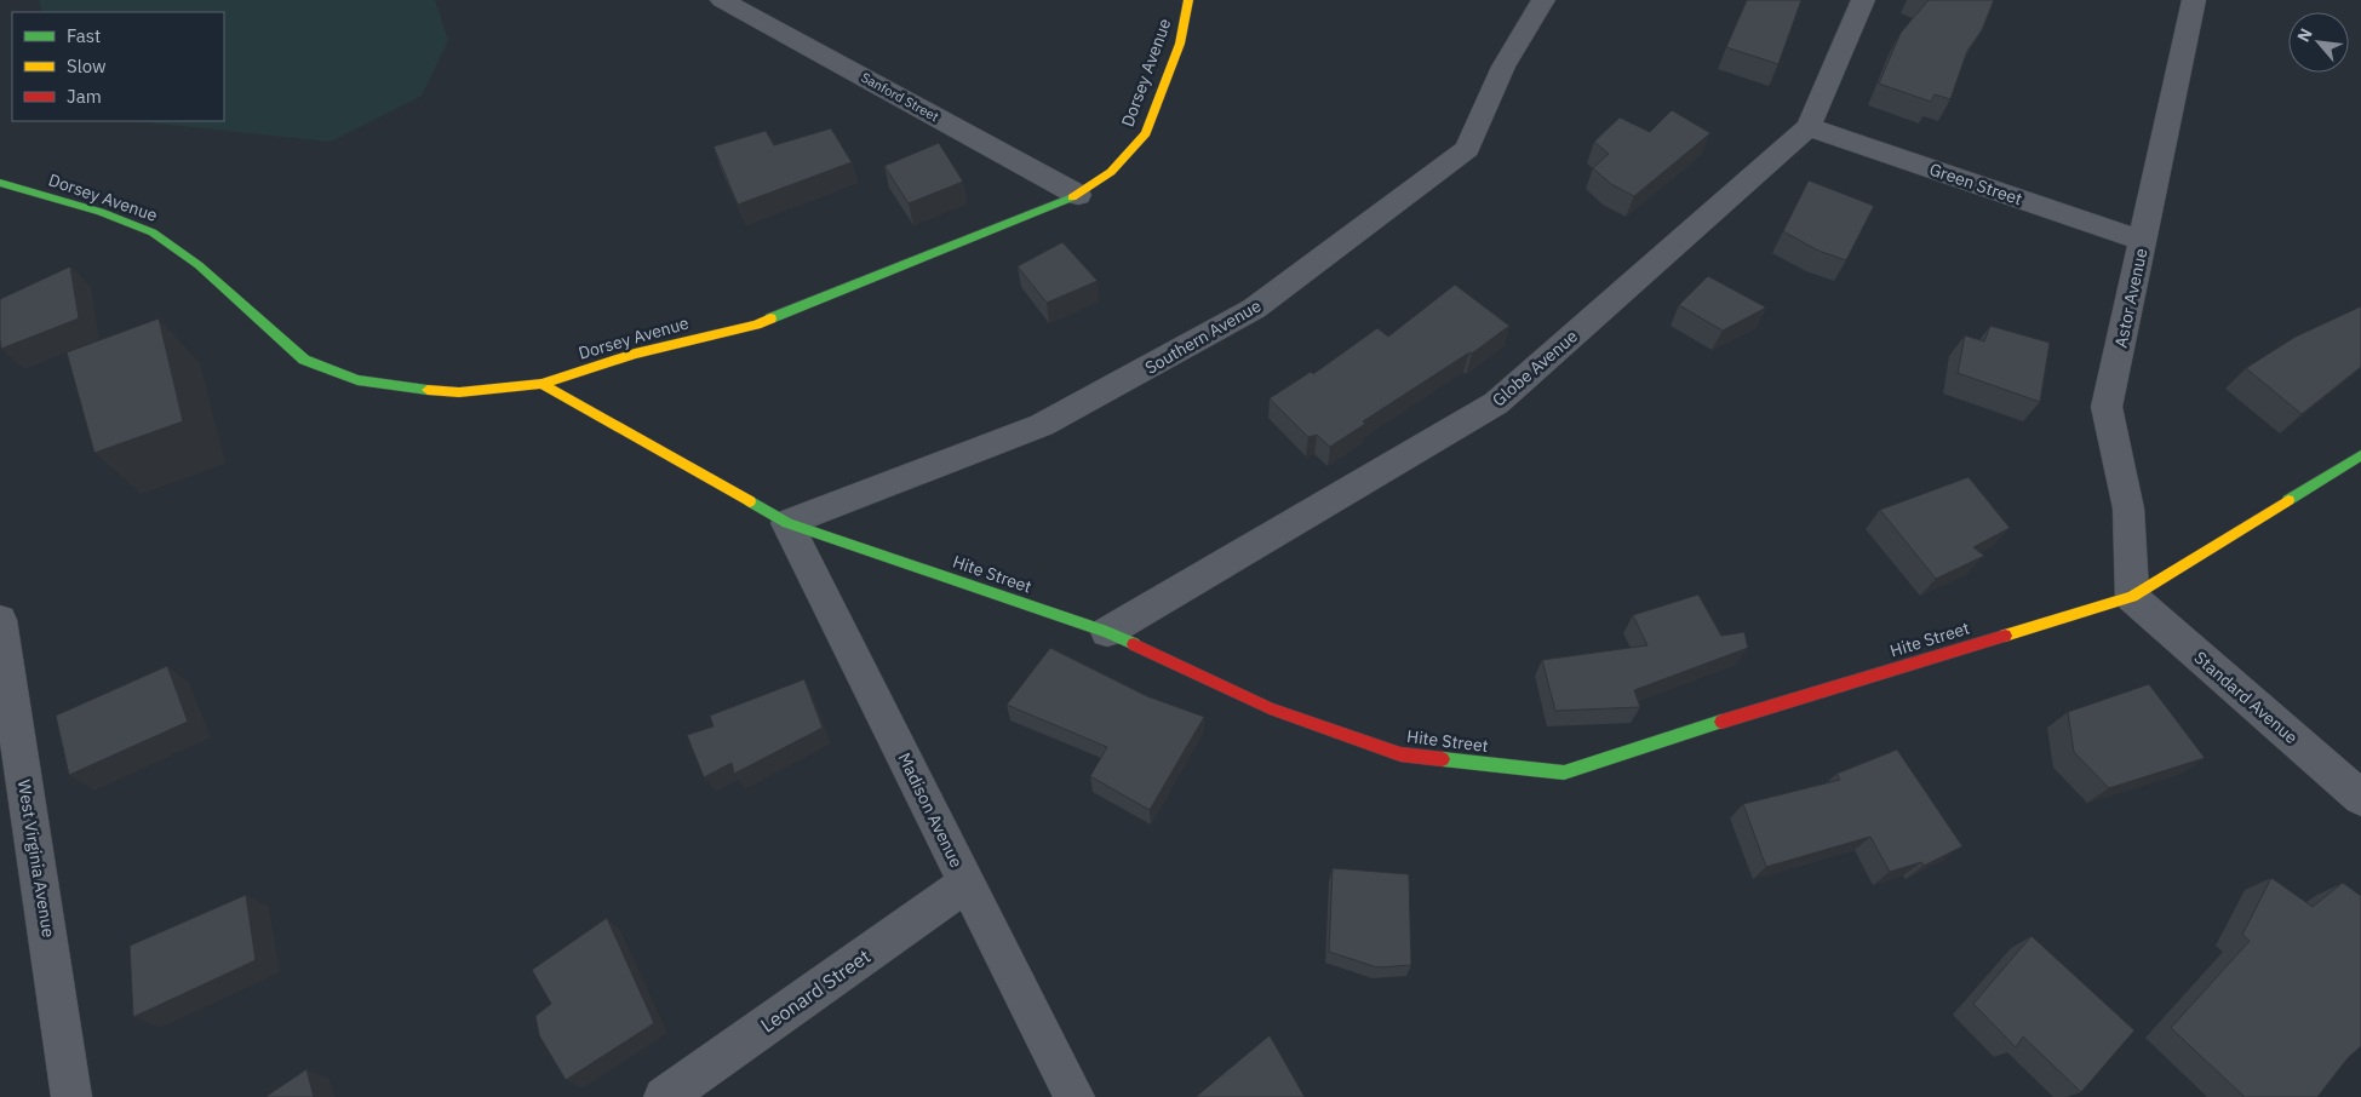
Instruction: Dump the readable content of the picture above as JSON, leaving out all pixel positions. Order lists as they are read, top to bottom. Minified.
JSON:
{"streets":{"street":["Dorsey Avenue","Sanford Street","Green Street","Astor Avenue","Southern Avenue","Globe Avenue","Hite Street","Standard Avenue","Madison Avenue","West Virginia Avenue","Leonard Street"]},"crossings":[["Dorsey Avenue","Sanford Street"],["Dorsey Avenue","Hite Street"],["Green Street","Astor Avenue"],["Green Street","Globe Avenue"],["Astor Avenue","Hite Street"],["Astor Avenue","Standard Avenue"],["Southern Avenue","Hite Street"],["Southern Avenue","Madison Avenue"],["Globe Avenue","Hite Street"],["Hite Street","Standard Avenue"],["Hite Street","Madison Avenue"],["Madison Avenue","Leonard Street"]],"legend":["Fast","Slow","Jam"],"north":"top left"}
